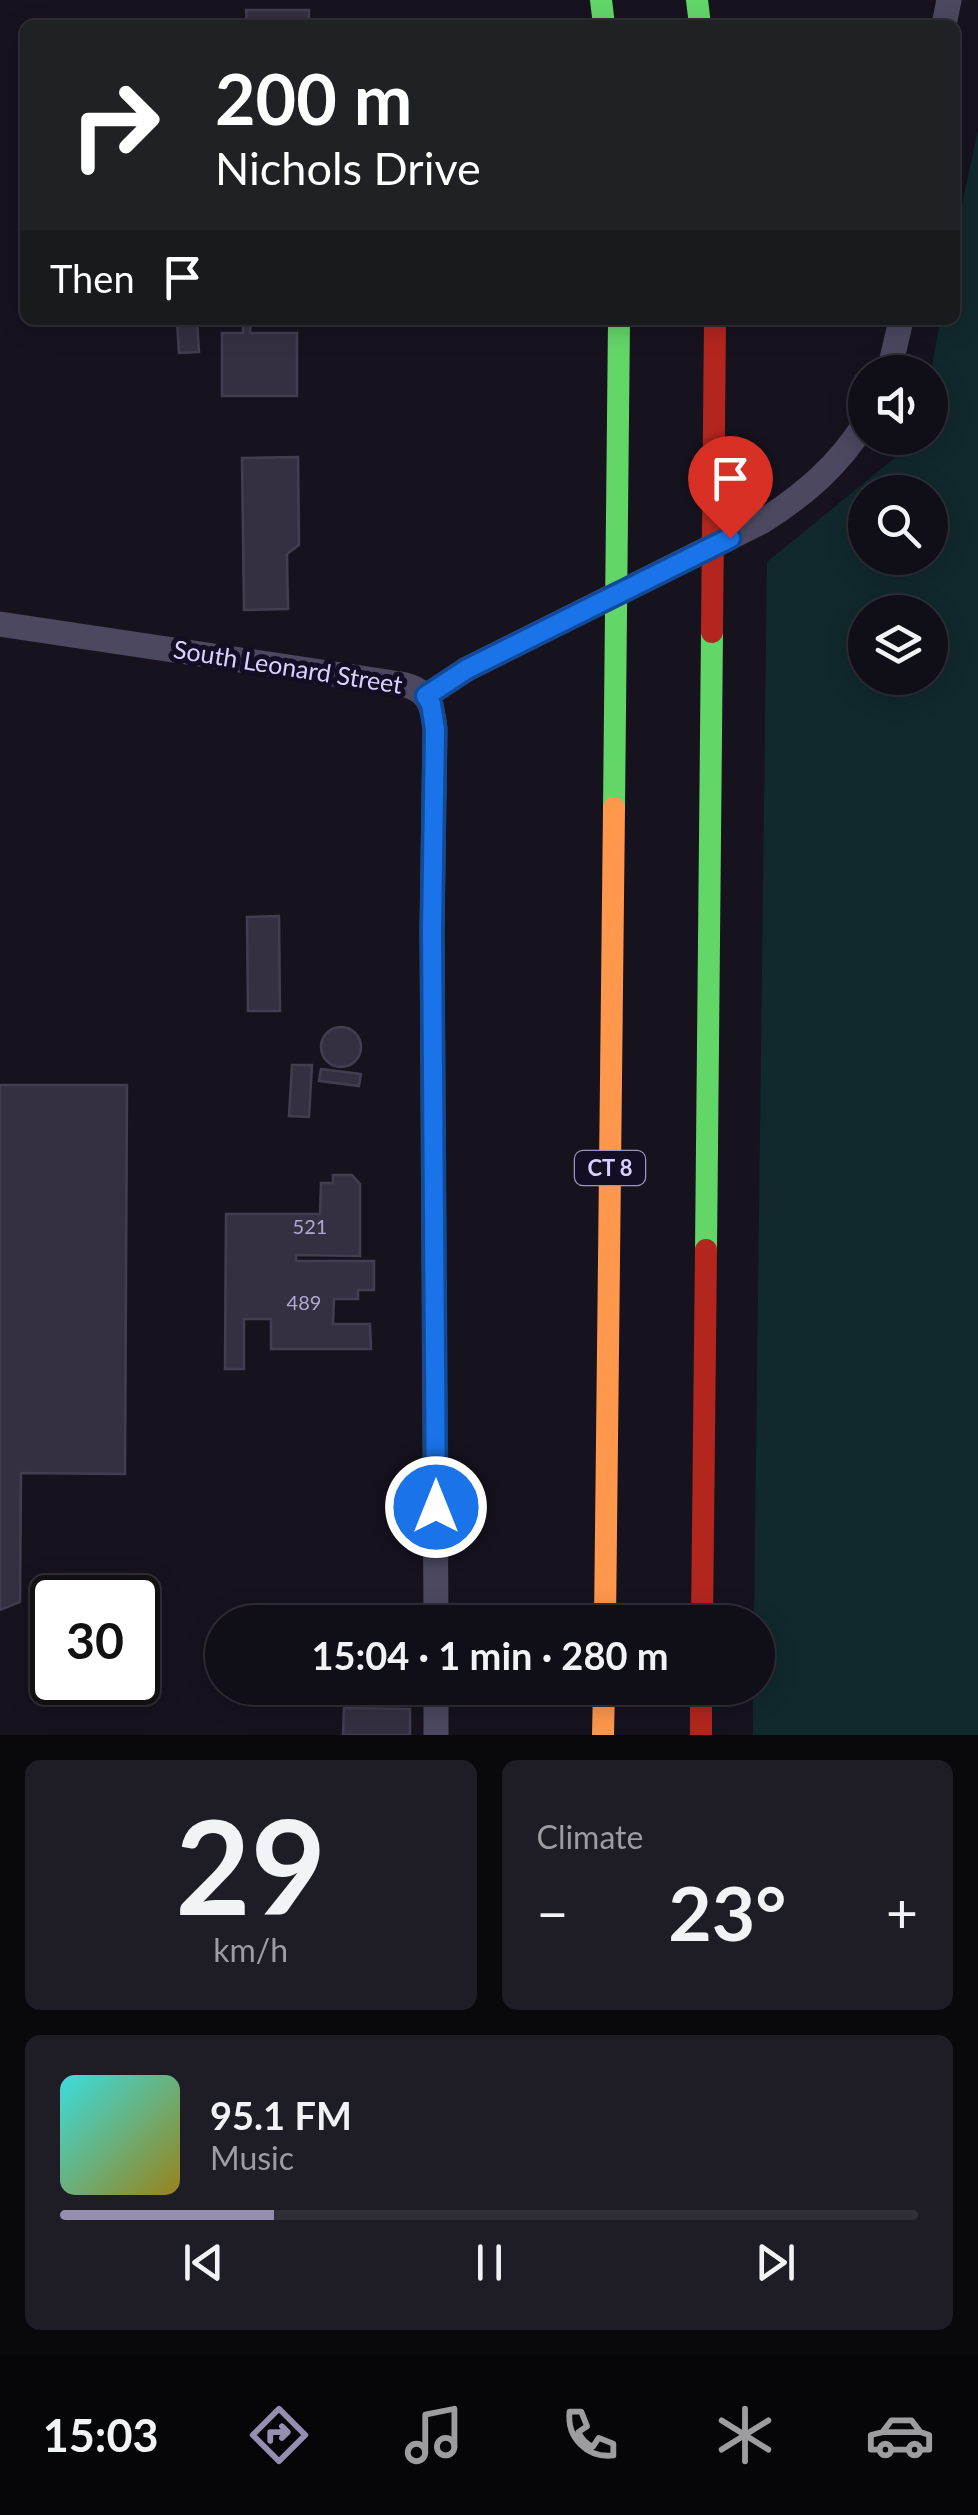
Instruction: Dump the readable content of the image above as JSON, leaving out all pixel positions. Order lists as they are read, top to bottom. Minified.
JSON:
{"streets":{"highway":["CT 8"],"street":["South Leonard Street"]},"house_numbers":["521","489"],"page":{"turn":["200 m","Nichols Drive"],"then":"Then","limit":"30","trip":"15:04 · 1 min · 280 m","tile":[["29","km/h"],"Climate"],"heat":["−","23°","+"],"song":["95.1 FM","Music"],"tabs":"15:03"}}
